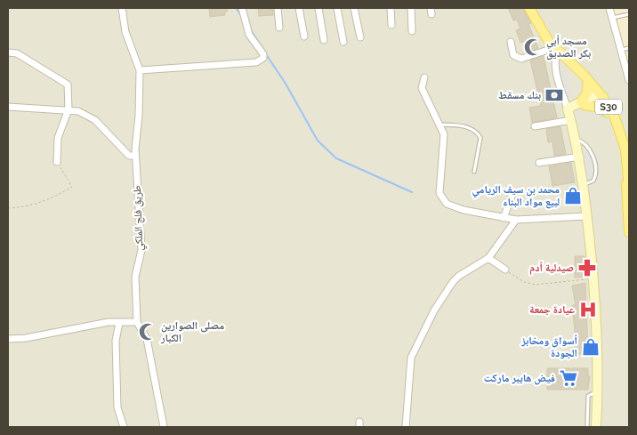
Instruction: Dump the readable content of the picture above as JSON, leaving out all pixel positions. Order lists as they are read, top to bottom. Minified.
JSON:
{"streets":{"main road":["S30"],"street":["طريق فلج الملكي"]},"places":{"mosque":["مسجد أبي بكر الصديق","مصلى الصوارين الكبار"],"bank":["بنك مسقط"],"shop":["محمد بن سيف الريامي لبيع مواد البناء","أسواق ومخابز الجودة"],"pharmacy":["صيدلية أدم"],"hospital":["عيادة جمعة"],"supermarket":["فيض هايبر ماركت"]}}
